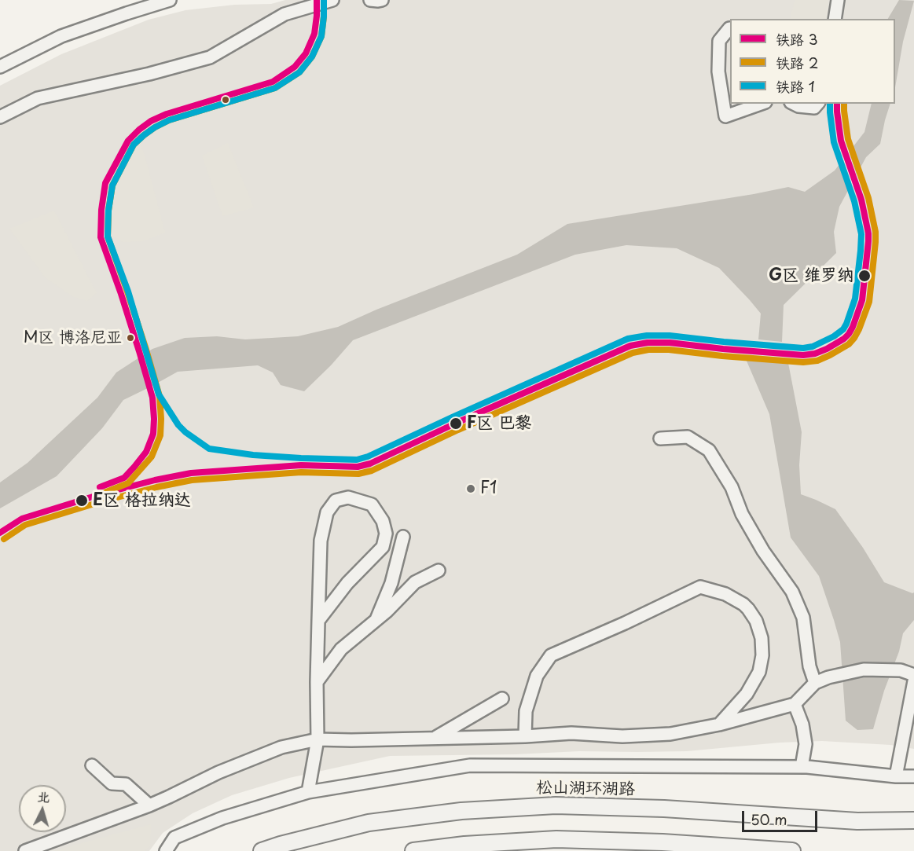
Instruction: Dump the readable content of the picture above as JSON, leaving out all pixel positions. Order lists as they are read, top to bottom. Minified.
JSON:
{"streets":{"main road":["松山湖环湖路"]},"places":["G区 维罗纳","M区 博洛尼亚","F区 巴黎","F1","E区 格拉纳达"],"lines":["rail line 3","rail line 2","rail line 1"],"legend":["铁路 3","铁路 2","铁路 1"],"scale_bar":"50 m","north":"top"}
